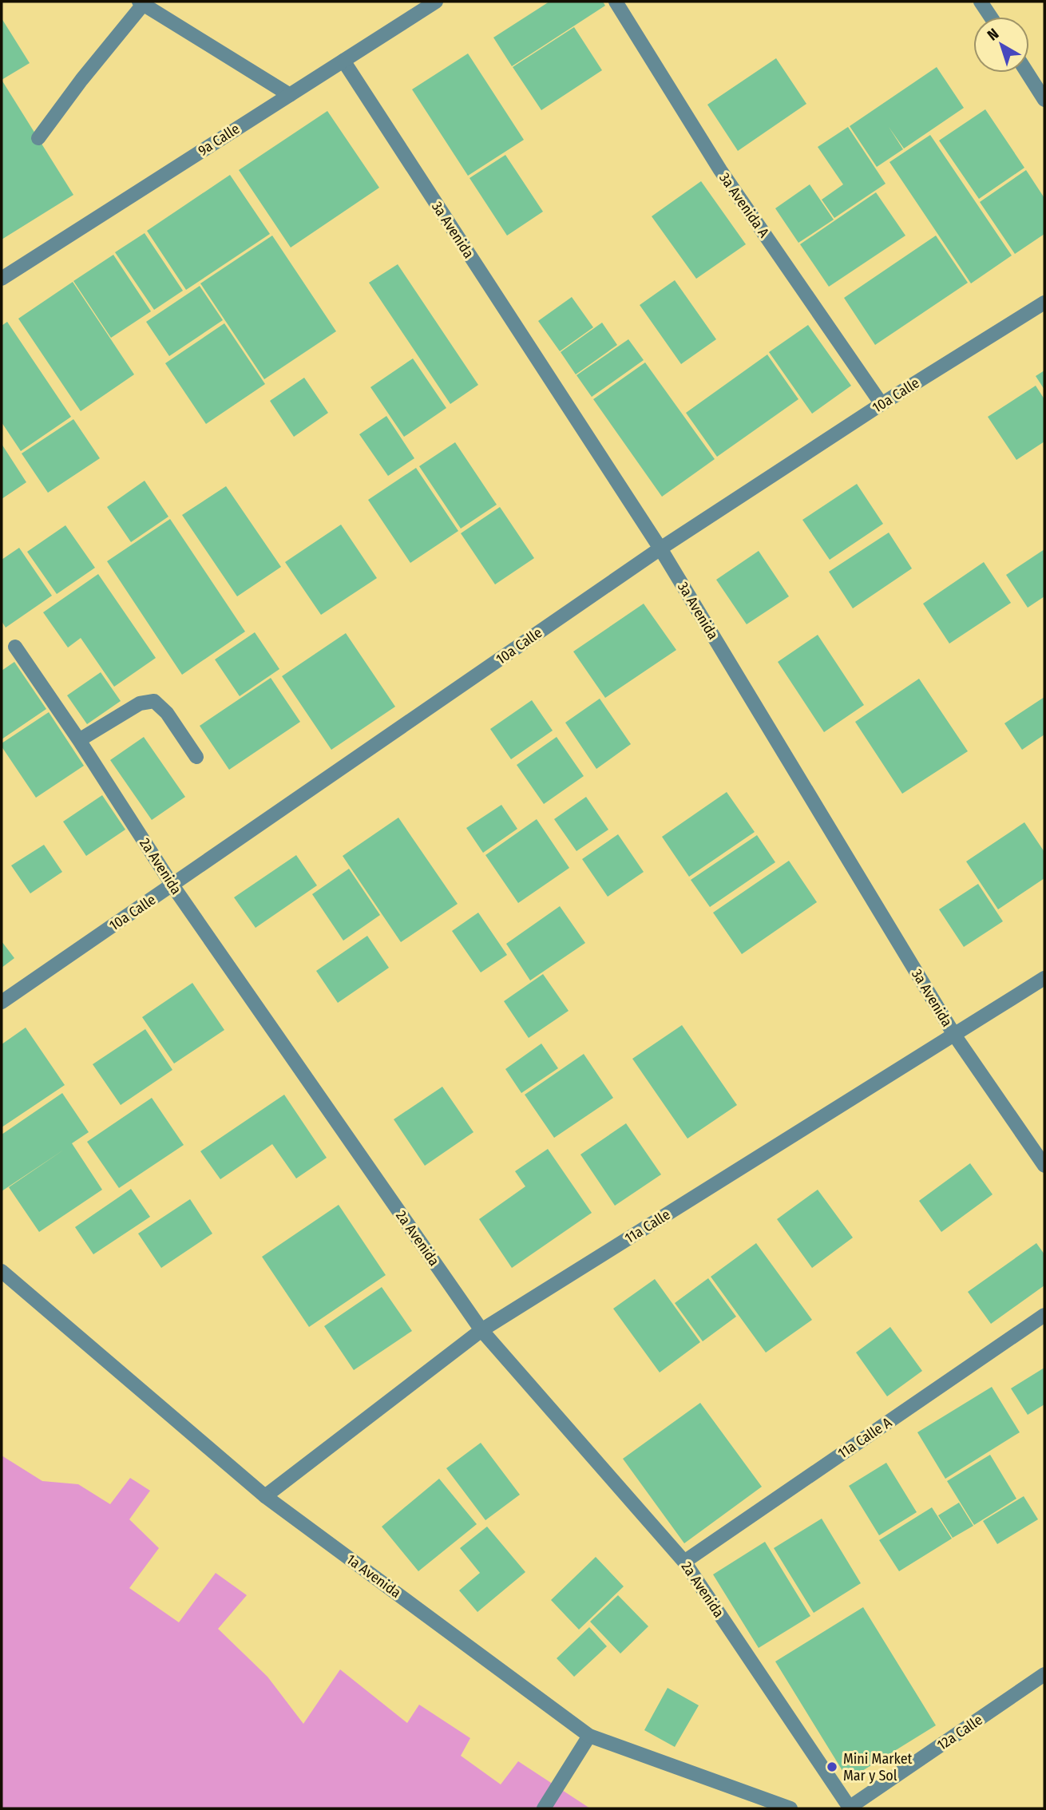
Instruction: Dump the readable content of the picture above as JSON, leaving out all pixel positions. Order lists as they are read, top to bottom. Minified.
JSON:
{"streets":{"street":["9a Calle","3a Avenida A","3a Avenida","10a Calle","2a Avenida","11a Calle","11a Calle A","1a Avenida","12a Calle"]},"crossings":[["9a Calle","3a Avenida"],["3a Avenida A","10a Calle"],["3a Avenida","10a Calle"],["3a Avenida","11a Calle"],["10a Calle","2a Avenida"],["2a Avenida","11a Calle"],["2a Avenida","11a Calle A"],["2a Avenida","12a Calle"],["11a Calle","1a Avenida"]],"places":["Mini Market Mar y Sol"],"north":"top left"}
